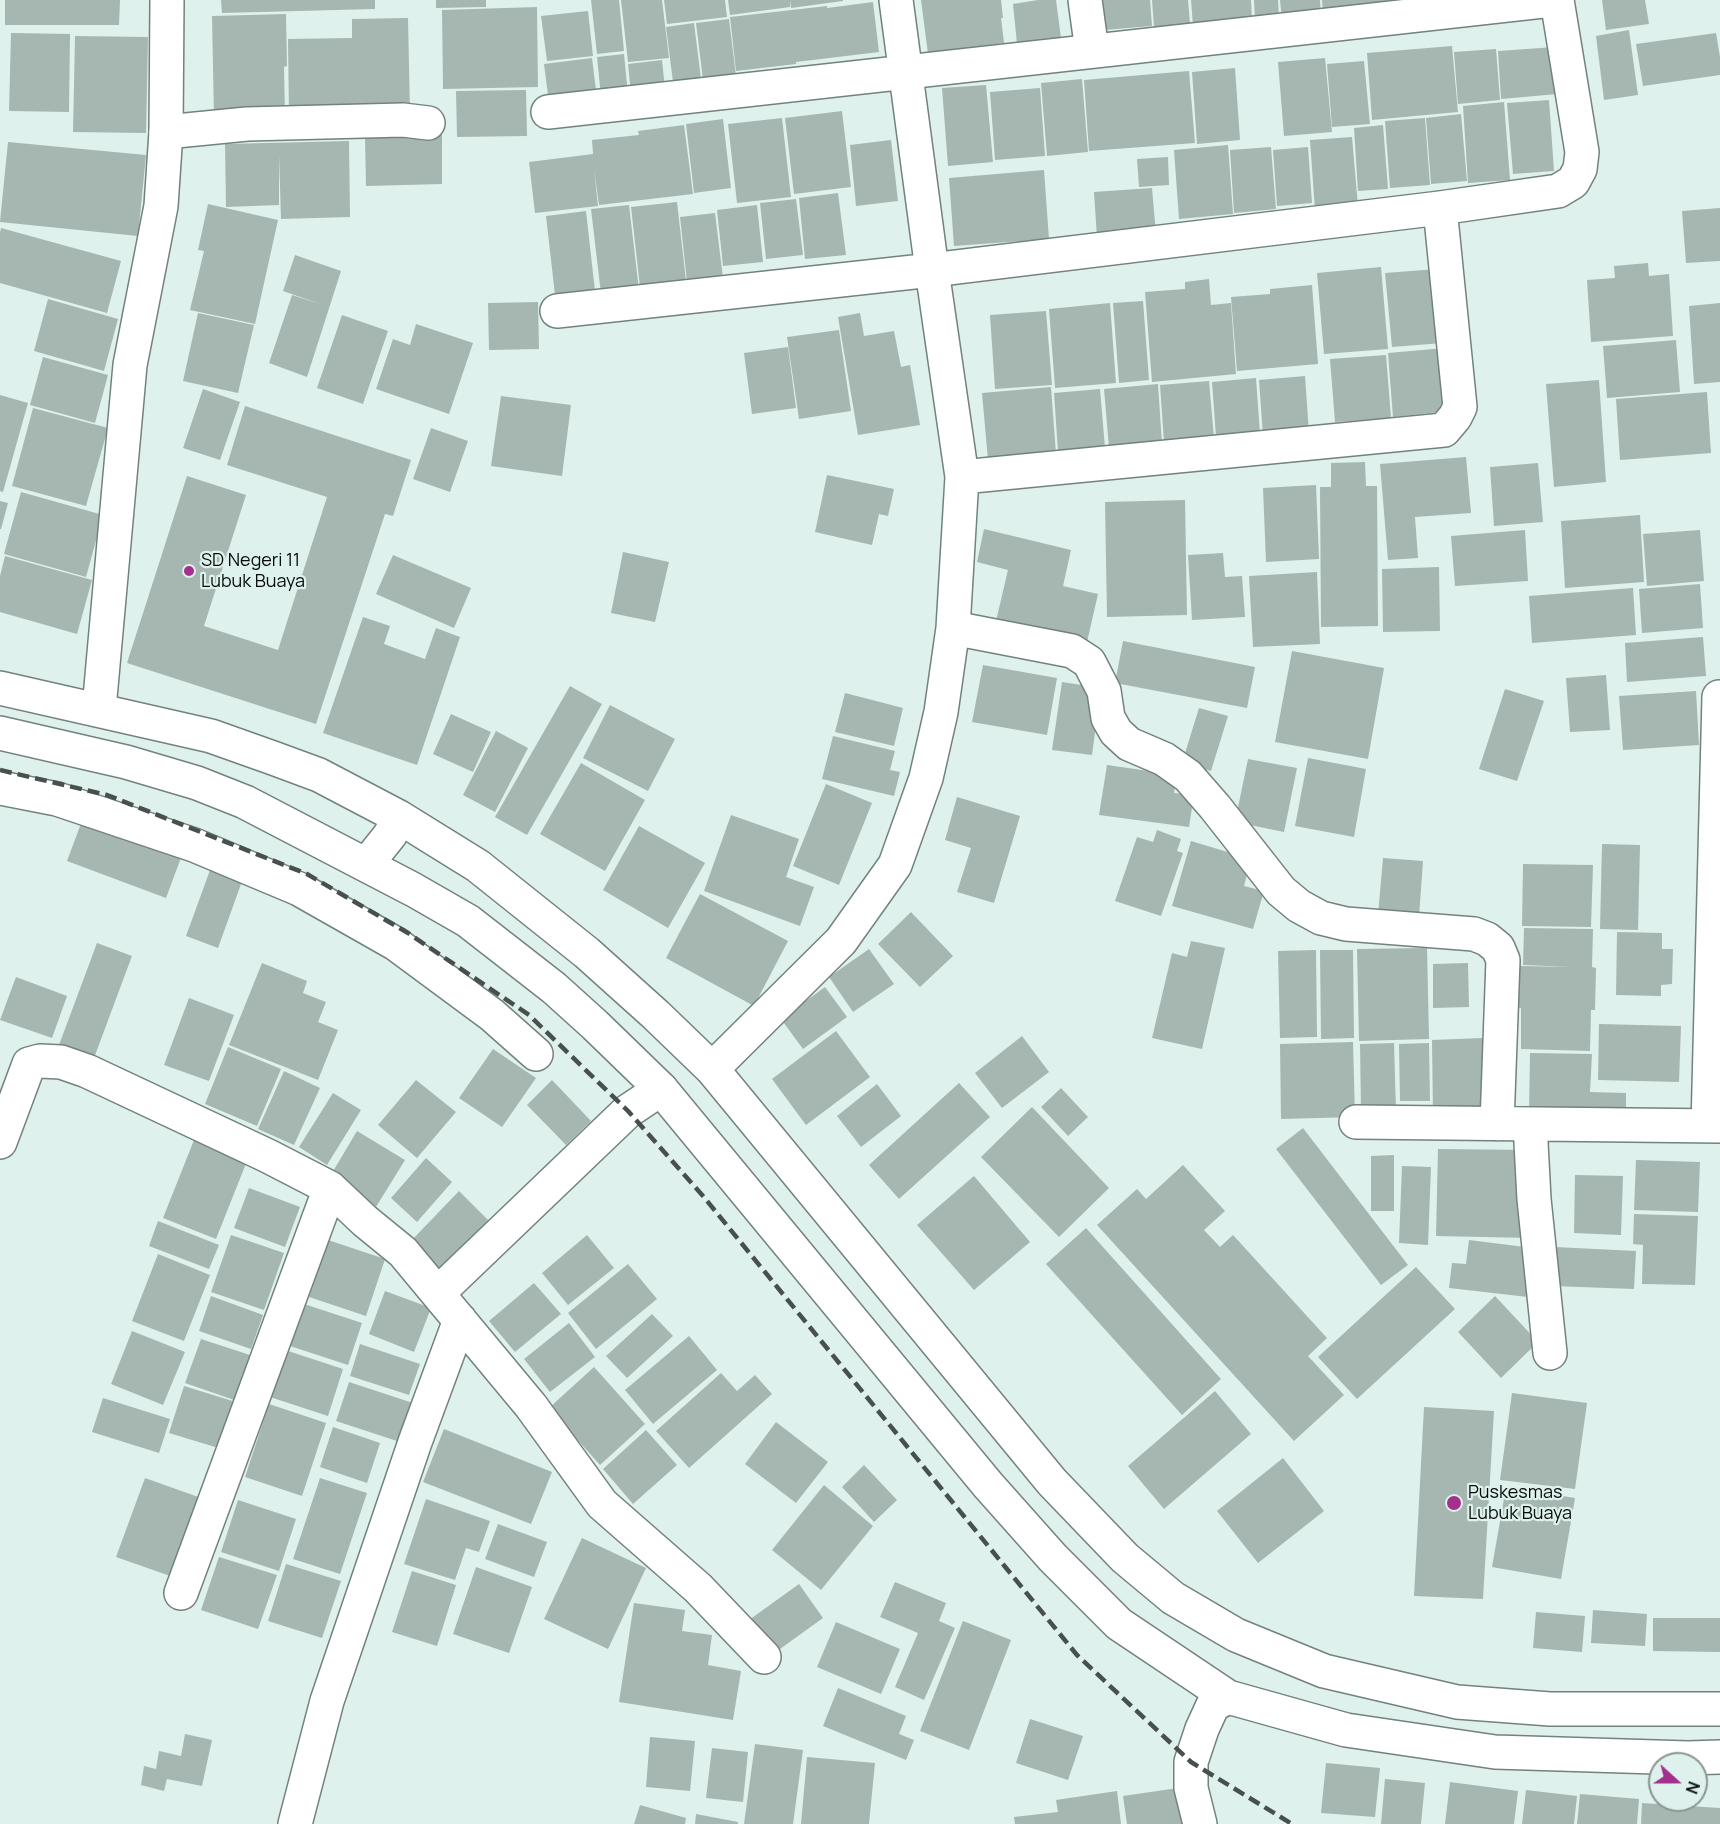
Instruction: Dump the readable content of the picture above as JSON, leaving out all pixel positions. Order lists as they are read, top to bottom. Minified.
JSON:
{"places":["SD Negeri 11 Lubuk Buaya","Puskesmas Lubuk Buaya"],"north":"right"}
